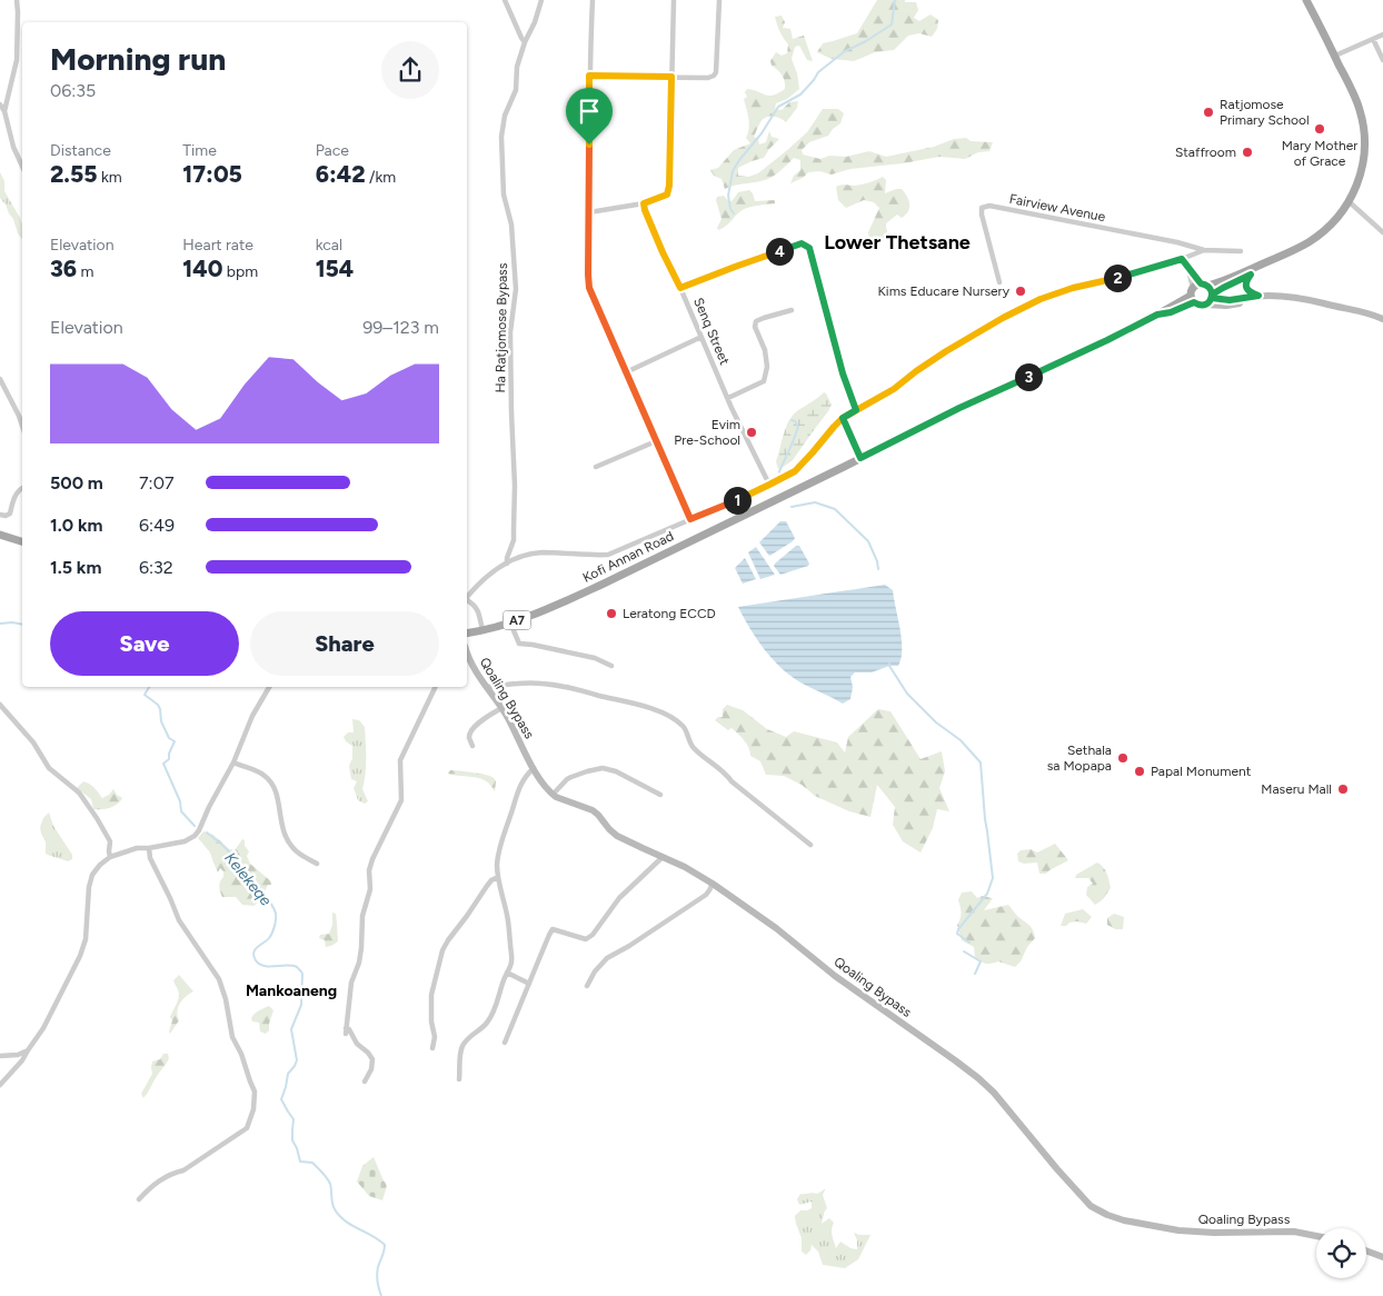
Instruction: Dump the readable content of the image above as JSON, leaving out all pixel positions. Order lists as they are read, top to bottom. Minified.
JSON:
{"streets":{"main road":["Kofi Annan Road","A7","Qoaling Bypass"],"street":["Fairview Avenue","Ha Ratjomose Bypass","Senq Street"]},"districts":["Lower Thetsane","Mankoaneng"],"water":["Kelekeqe"],"places":["Ratjomose Primary School","Mary Mother of Grace","Staffroom","Kims Educare Nursery","Evim Pre-School","Leratong ECCD","Sethala sa Mopapa","Papal Monument","Maseru Mall"],"page":{"heading":["Morning run","06:35"],"stats":[["Distance","2.55 km"],["Time","17:05"],["Pace","6:42 /km"],["Elevation","36 m"],["Heart rate","140 bpm"],["kcal","154"]],"pins":["4","2","3","1"],"chart":["Elevation","99–123 m"],"list":[{"name":"500 m","note":"7:07"},{"name":"1.0 km","note":"6:49"},{"name":"1.5 km","note":"6:32"}],"buttons":["Save","Share"]}}
